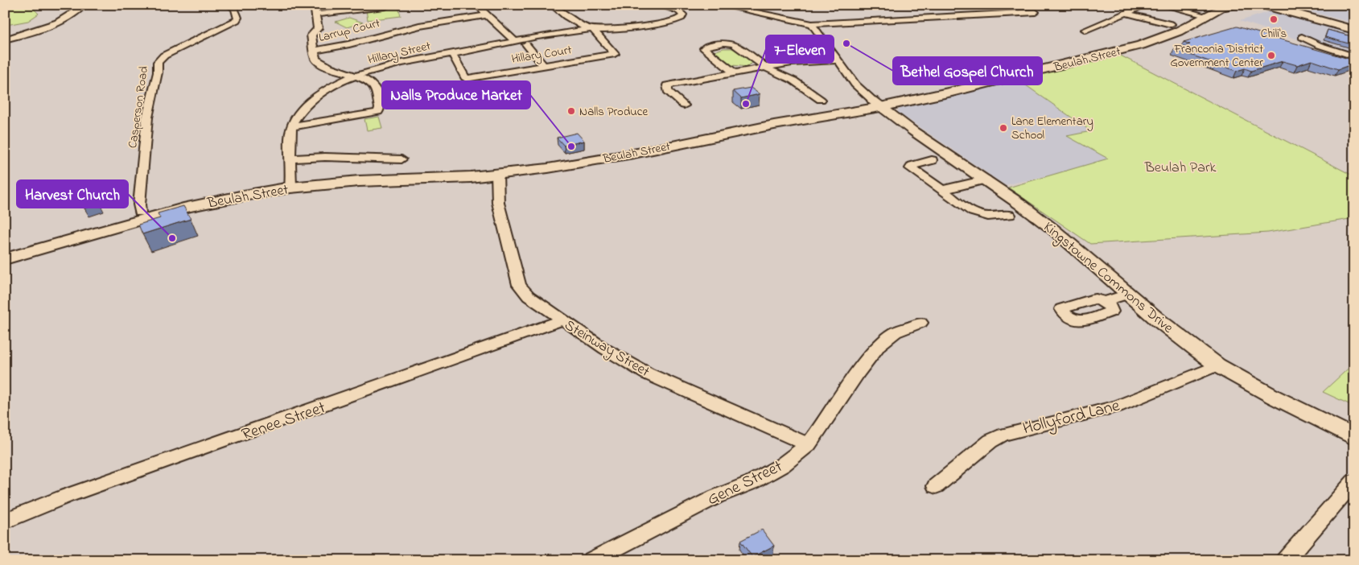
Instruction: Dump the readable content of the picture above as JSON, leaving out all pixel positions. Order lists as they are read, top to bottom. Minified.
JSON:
{"streets":{"main road":["Beulah Street"],"street":["Larrup Court","Hillary Street","Hillary Court","Casperson Road","Kingstowne Commons Drive","Steinway Street","Hollyford Lane","Renee Street","Gene Street"]},"crossings":[["Hillary Street","Hillary Court"],["Hillary Street","Beulah Street"],["Beulah Street","Casperson Road"],["Beulah Street","Kingstowne Commons Drive"],["Beulah Street","Steinway Street"],["Kingstowne Commons Drive","Hollyford Lane"],["Steinway Street","Renee Street"],["Steinway Street","Gene Street"]],"parks":["Beulah Park"],"places":["Chili's","Bethel Gospel Church","Franconia District Government Center","7-Eleven","Nalls Produce","Lane Elementary School","Nalls Produce Market","Harvest Church"]}
